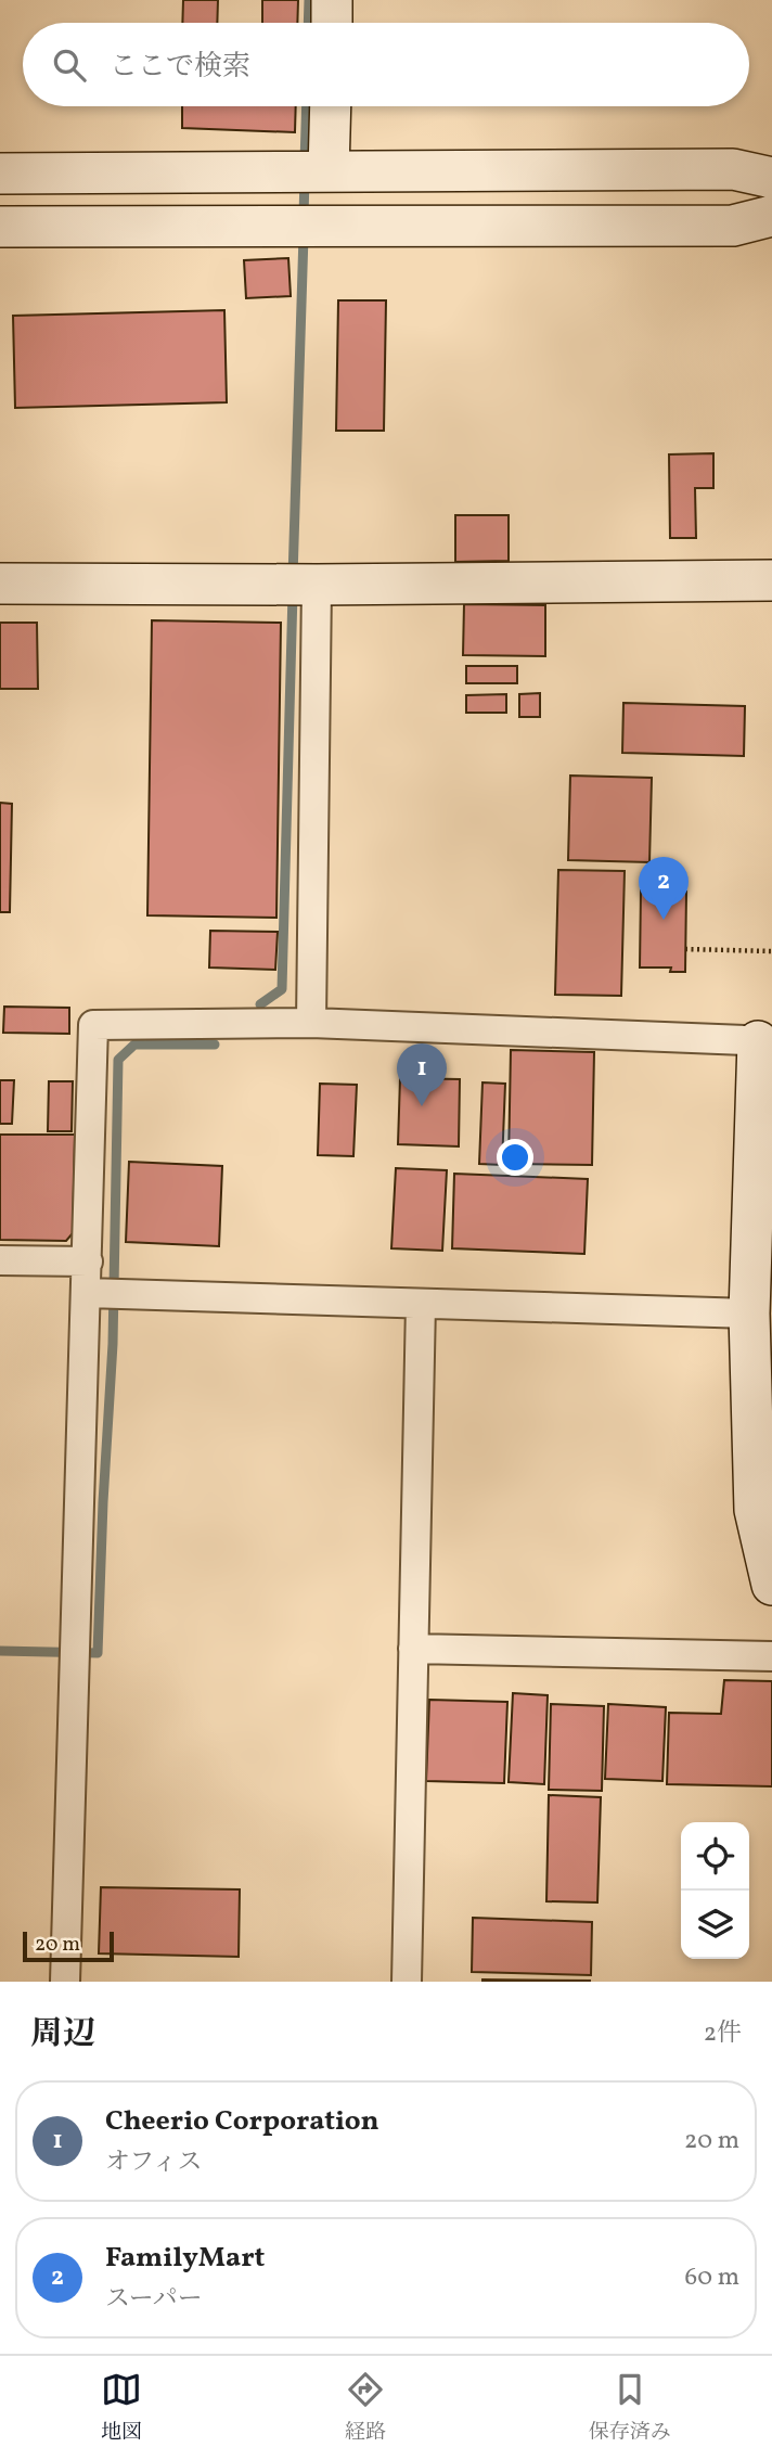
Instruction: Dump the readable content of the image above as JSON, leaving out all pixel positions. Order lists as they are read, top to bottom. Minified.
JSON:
{"scale_bar":"20 m","page":{"search":"ここで検索","pins":["2","1"],"scale":"20 m","heading":["周辺","2件"],"list":[{"mark":"1","name":"Cheerio Corporation","note":"オフィス","value":"20 m"},{"mark":"2","name":"FamilyMart","note":"スーパー","value":"60 m"}],"nav":["地図","経路","保存済み"]}}
